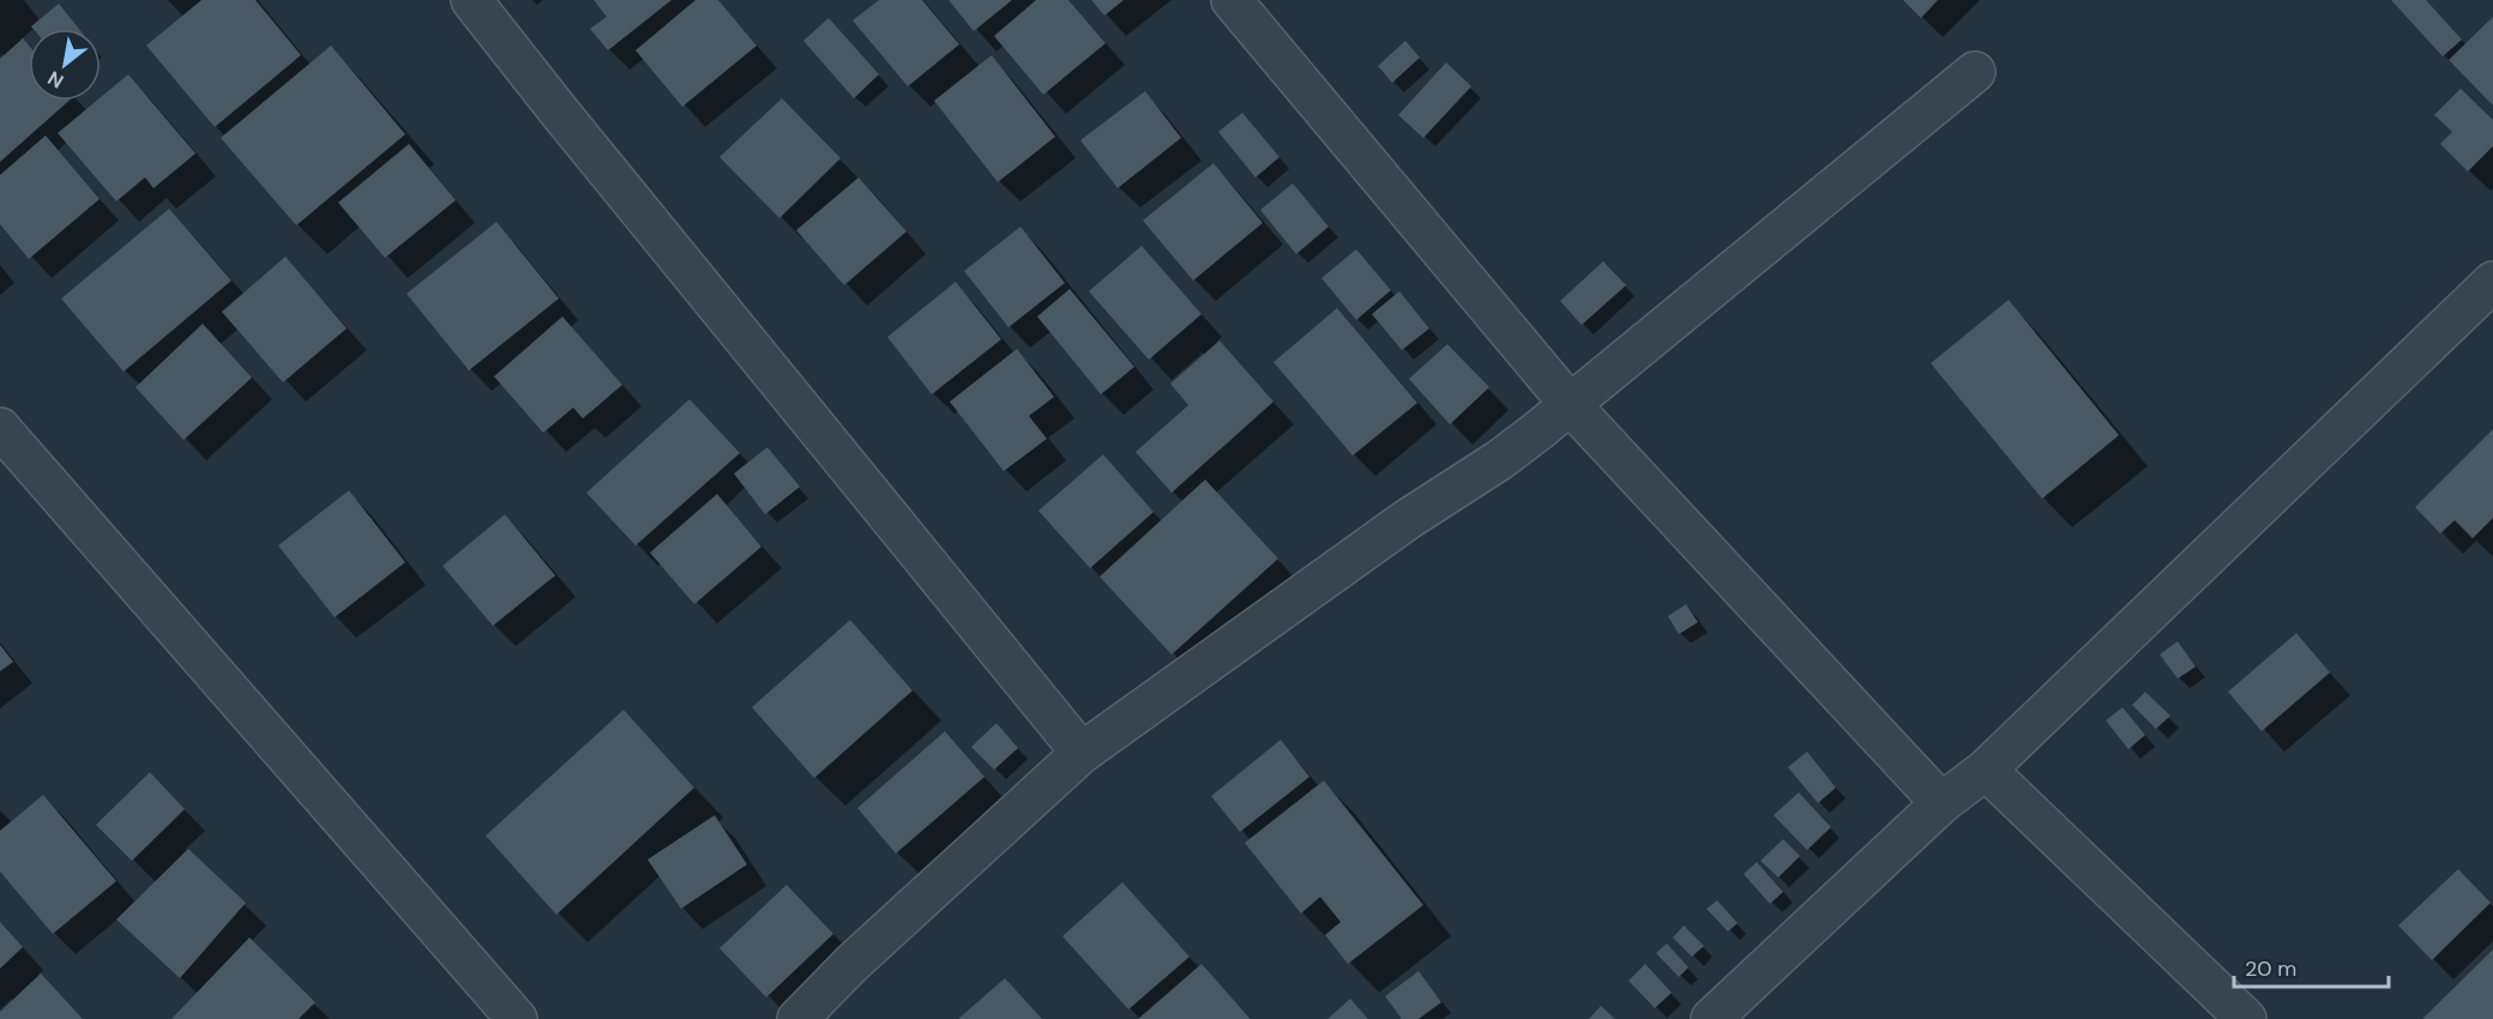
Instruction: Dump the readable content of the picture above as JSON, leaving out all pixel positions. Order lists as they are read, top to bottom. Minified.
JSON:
{"scale_bar":"20 m","north":"bottom left"}
